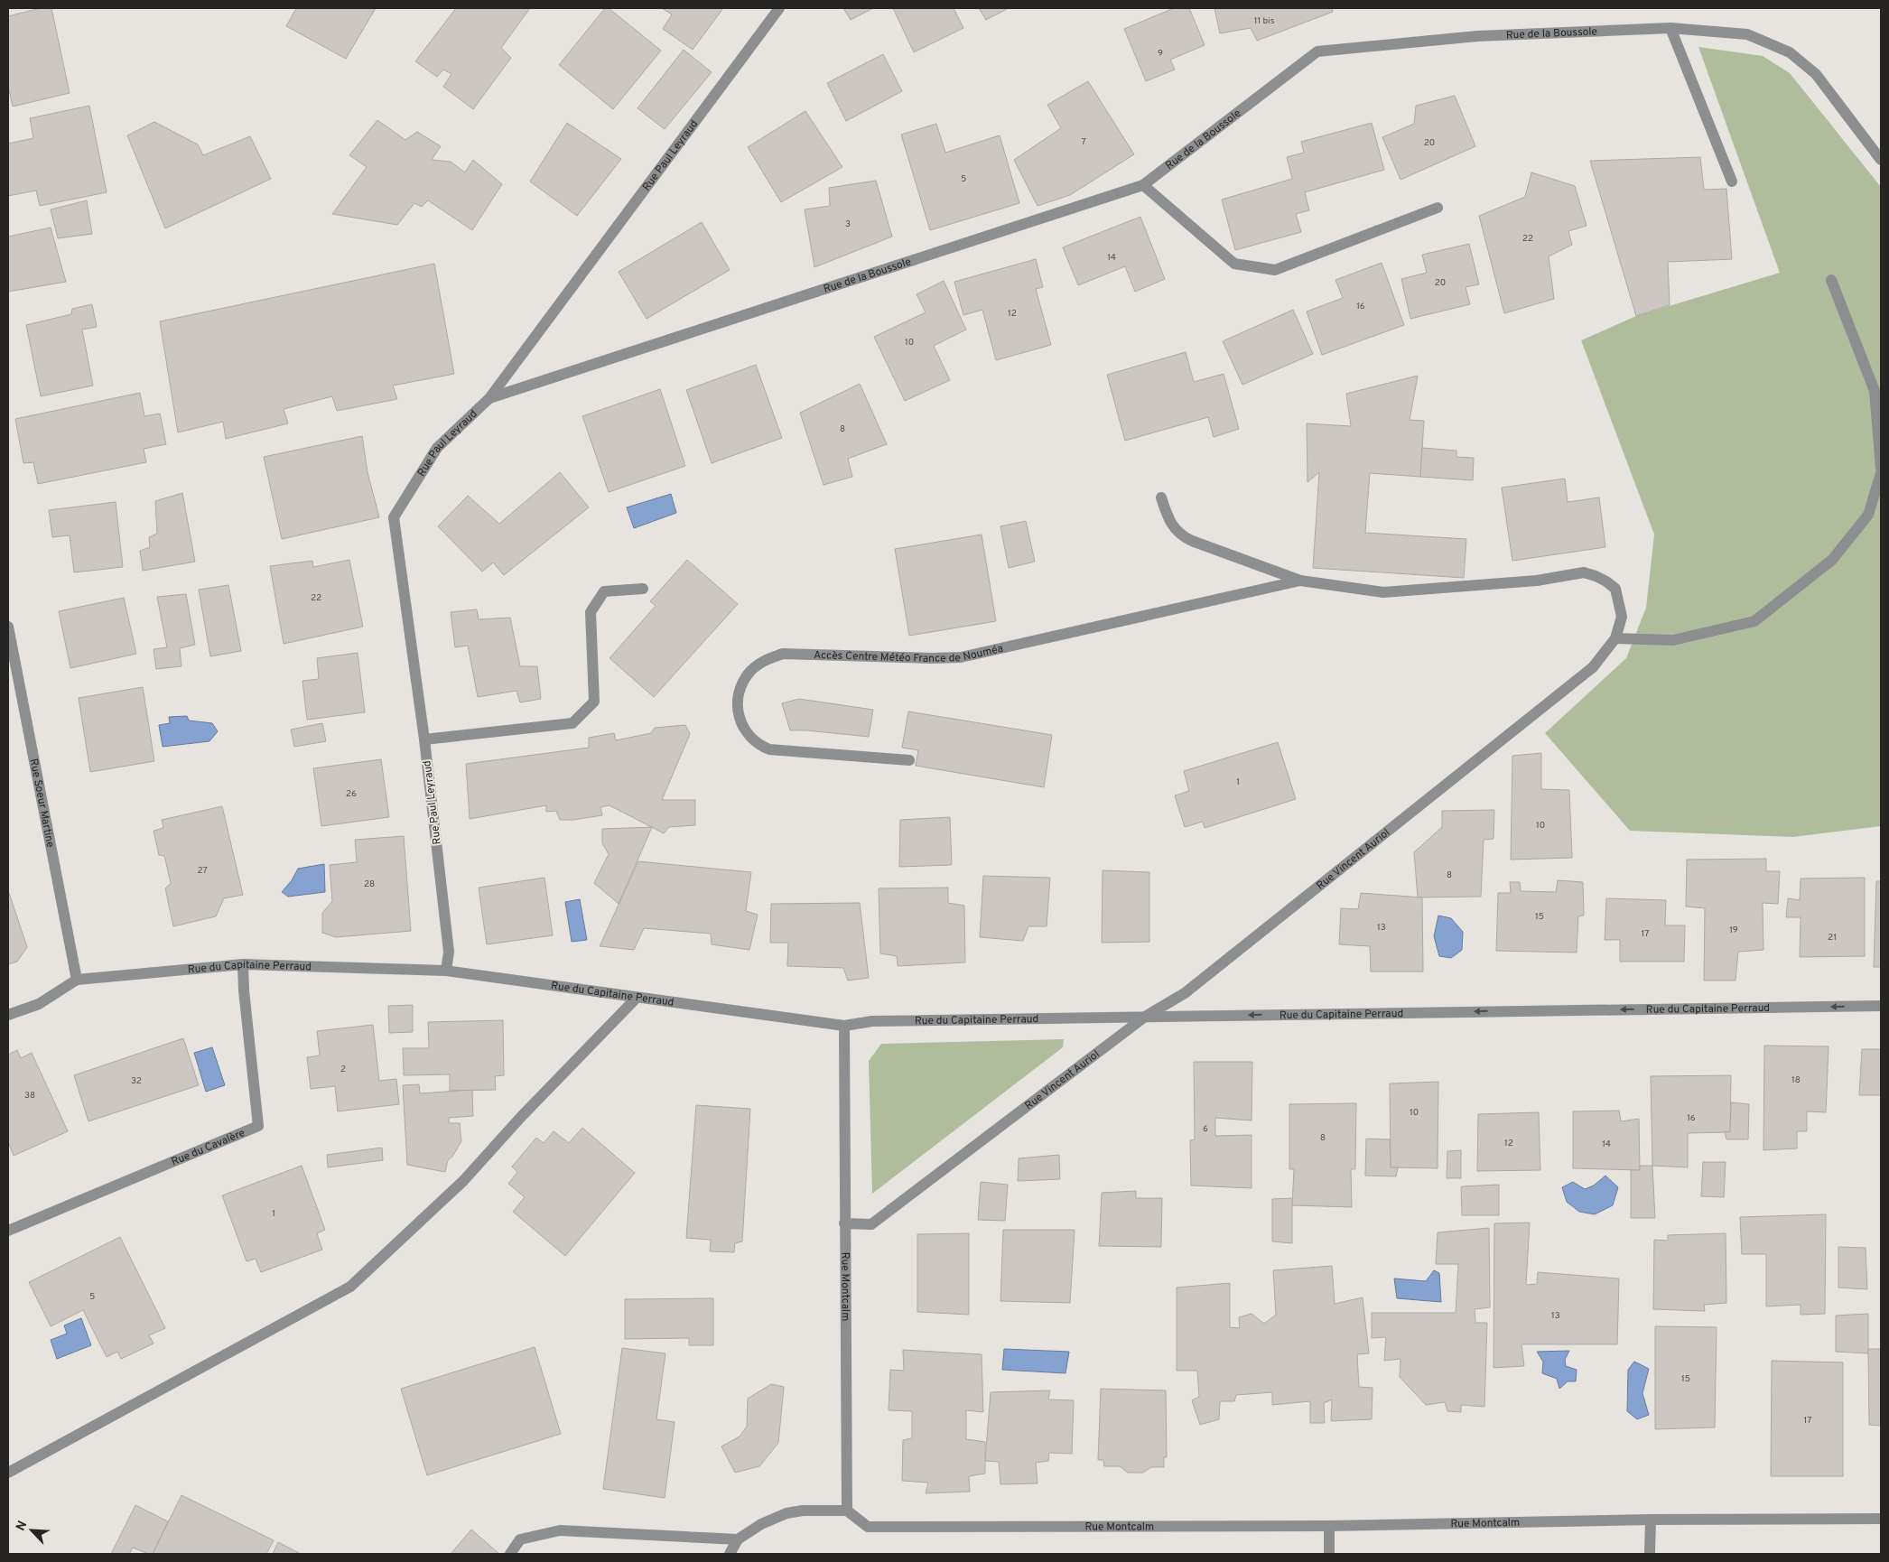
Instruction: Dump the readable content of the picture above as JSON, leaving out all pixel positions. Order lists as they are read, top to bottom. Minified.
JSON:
{"streets":{"street":["Rue de la Boussole","Rue Paul Leyraud","Accès Centre Météo France de Nouméa","Rue Soeur Martine","Rue Vincent Auriol","Rue du Capitaine Perraud","Rue du Cavalère","Rue Montcalm"]},"crossings":[["Rue de la Boussole","Rue Paul Leyraud"],["Rue Paul Leyraud","Rue du Capitaine Perraud"],["Accès Centre Météo France de Nouméa","Rue Vincent Auriol"],["Rue Soeur Martine","Rue du Capitaine Perraud"],["Rue Vincent Auriol","Rue du Capitaine Perraud"],["Rue Vincent Auriol","Rue Montcalm"],["Rue du Capitaine Perraud","Rue du Cavalère"],["Rue du Capitaine Perraud","Rue Montcalm"]],"one_way":["Rue du Capitaine Perraud"],"house_numbers":["11 bis","9","7","20","5","3","22","14","20","16","12","10","8","22","1","26","10","27","8","28","15","13","19","17","21","2","18","32","38","10","16","6","8","12","14","1","5","13","15","17"],"north":"top left"}
